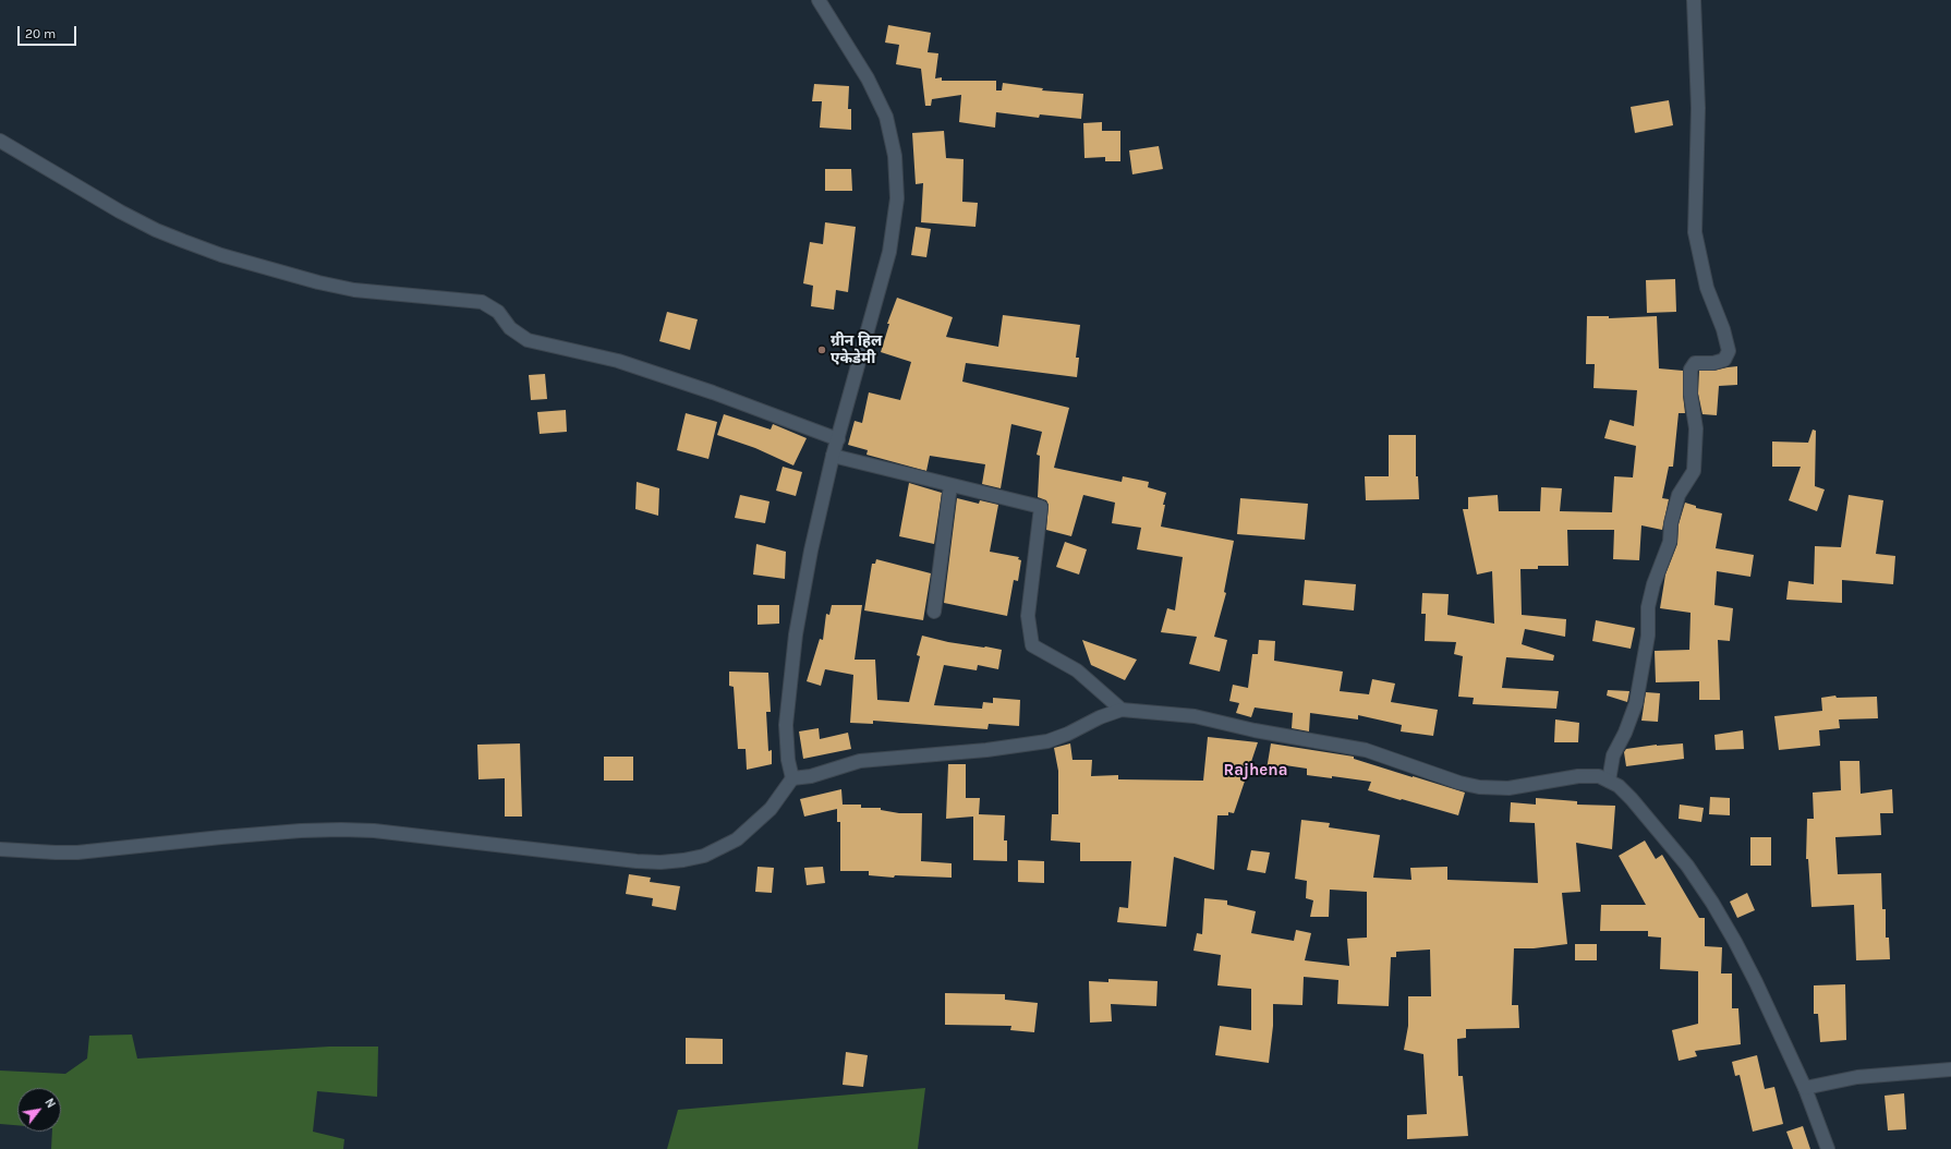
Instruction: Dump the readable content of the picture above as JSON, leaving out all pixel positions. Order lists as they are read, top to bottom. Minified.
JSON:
{"districts":["Rajhena"],"places":["ग्रीन हिल एकेडेमी"],"scale_bar":"20 m","north":"top right"}
